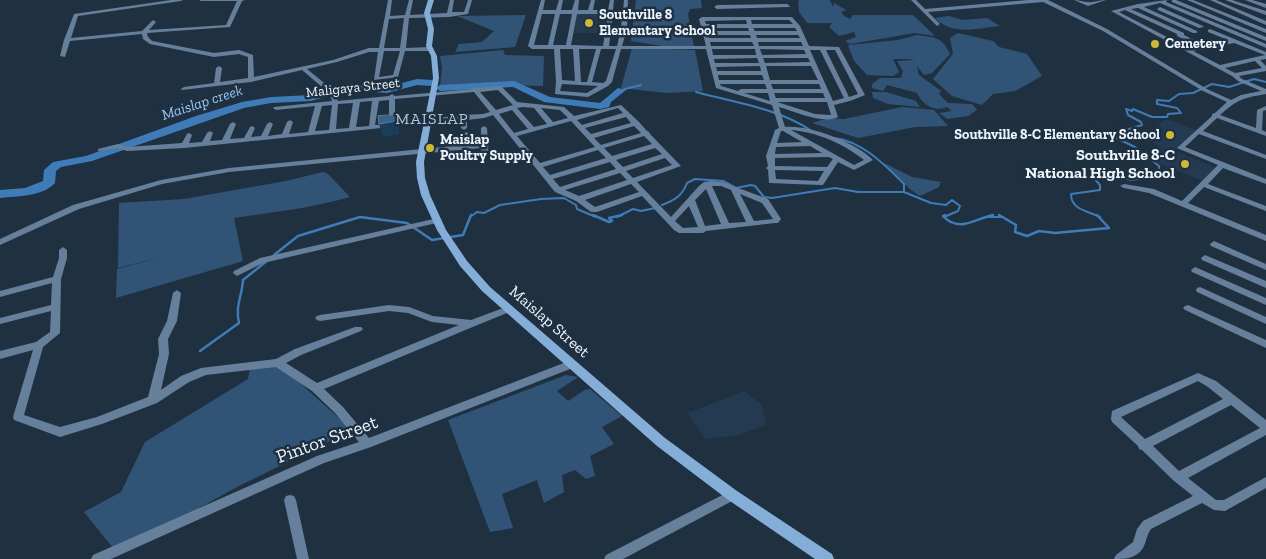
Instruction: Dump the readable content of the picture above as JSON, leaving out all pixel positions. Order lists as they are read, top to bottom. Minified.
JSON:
{"streets":{"main road":["Maislap Street"],"street":["Maligaya Street","Pintor Street"]},"crossings":[["Maligaya Street","Maislap Street"],["Maislap Street","Pintor Street"]],"districts":["MAISLAP"],"water":["Maislap creek"],"places":["Southville 8 Elementary School","Cemetery","Southville 8-C Elementary School","Maislap Poultry Supply","Southville 8-C National High School"]}
